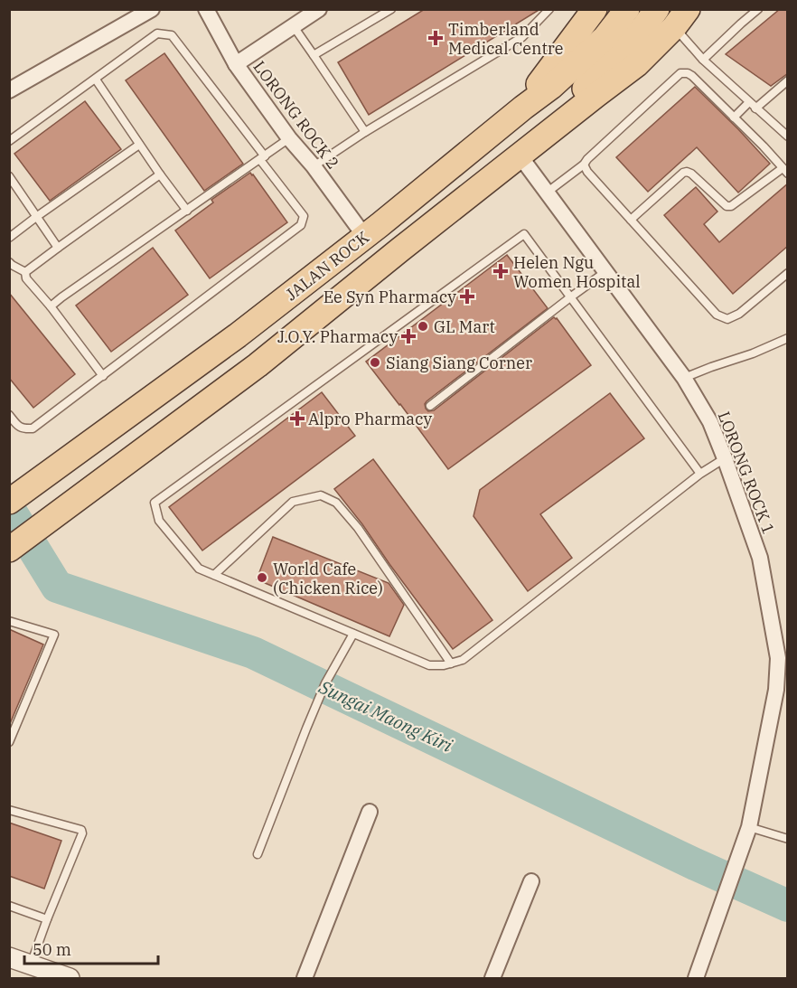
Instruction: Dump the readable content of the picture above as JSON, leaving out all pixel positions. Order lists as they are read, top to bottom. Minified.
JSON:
{"streets":{"main road":["JALAN ROCK"],"street":["LORONG ROCK 2","LORONG ROCK 1"]},"crossings":[["LORONG ROCK 2","JALAN ROCK"],["JALAN ROCK","LORONG ROCK 1"]],"water":["Sungai Maong Kiri"],"places":{"health":["Timberland Medical Centre","Helen Ngu Women Hospital","Ee Syn Pharmacy","J.O.Y. Pharmacy","Alpro Pharmacy"],"other":["GL Mart","Siang Siang Corner","World Cafe (Chicken Rice)"]},"scale_bar":"50 m"}
